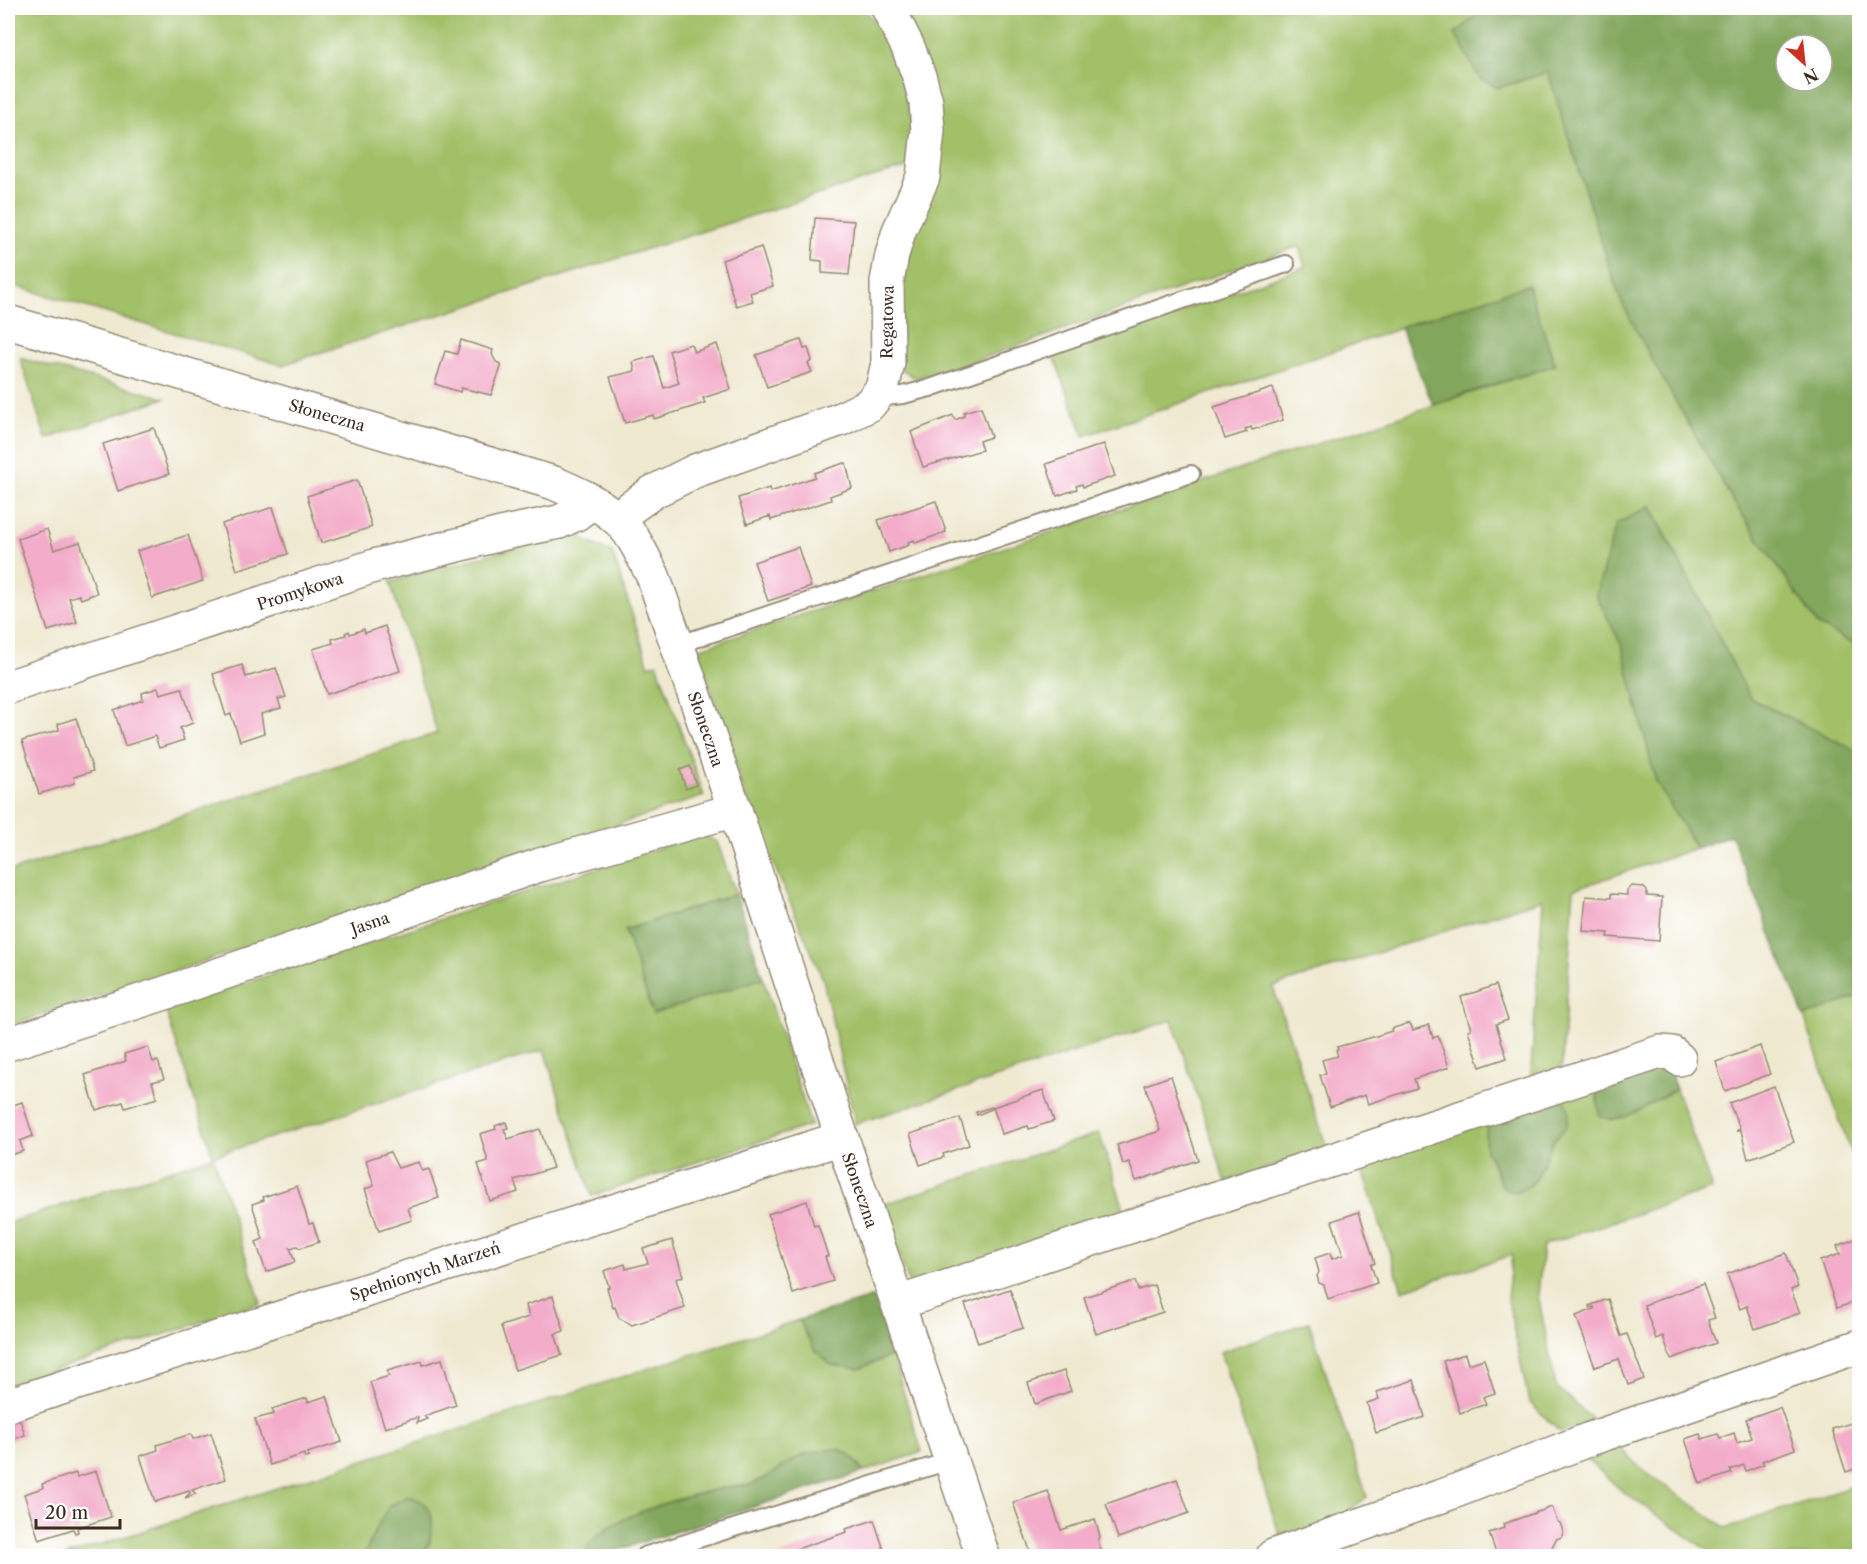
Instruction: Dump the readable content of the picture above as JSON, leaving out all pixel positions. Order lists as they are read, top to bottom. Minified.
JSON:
{"streets":{"street":["Regatowa","Słoneczna","Promykowa","Jasna","Spełnionych Marzeń"]},"crossings":[["Słoneczna","Promykowa"],["Słoneczna","Jasna"],["Słoneczna","Spełnionych Marzeń"]],"scale_bar":"20 m","north":"bottom right"}
